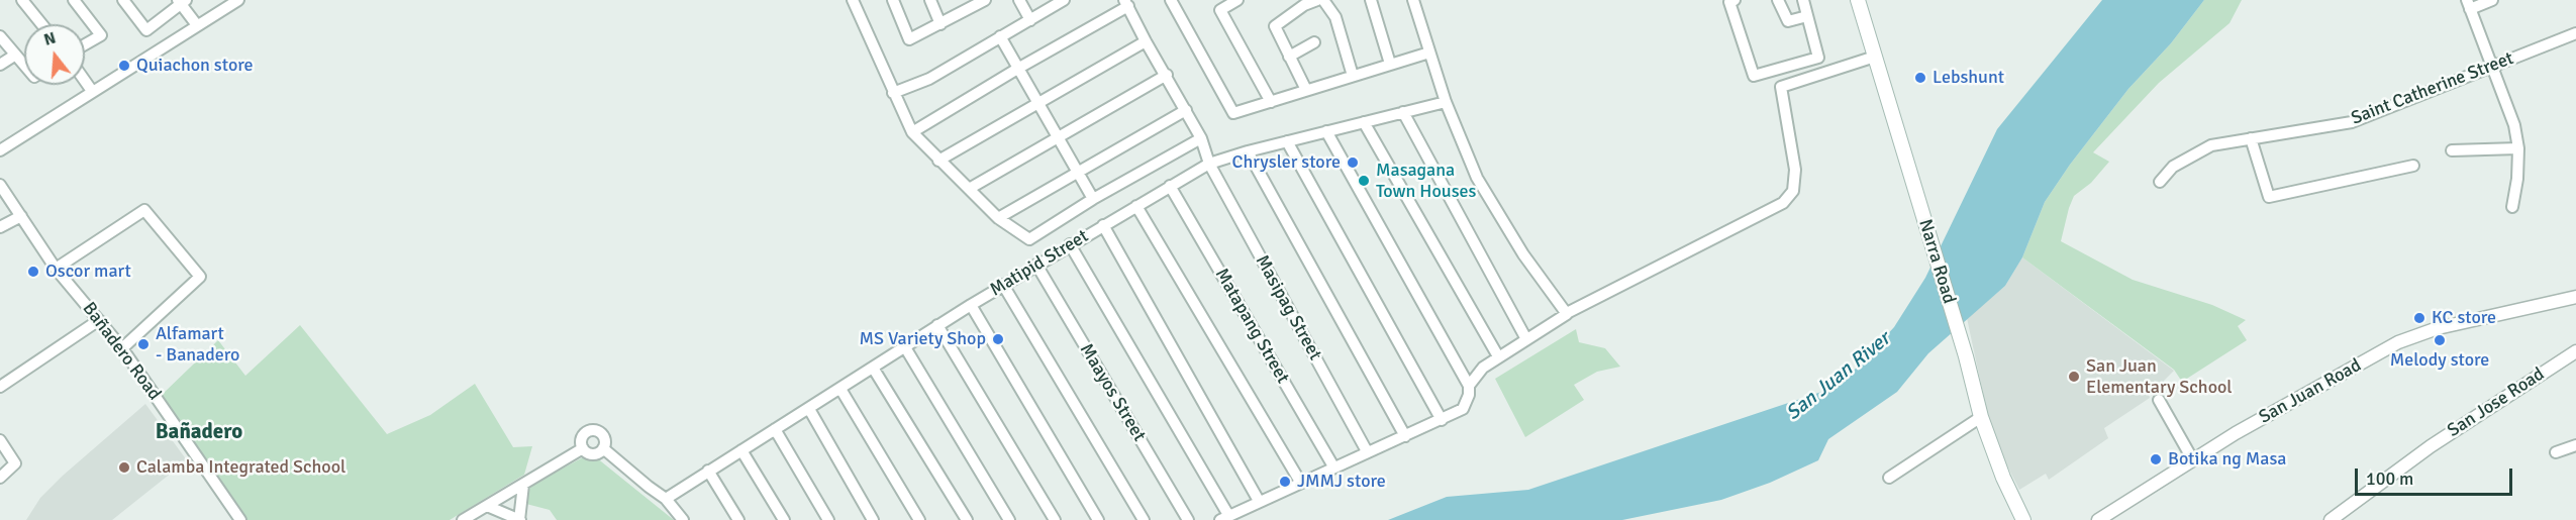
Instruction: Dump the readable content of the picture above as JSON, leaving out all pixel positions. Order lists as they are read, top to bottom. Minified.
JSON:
{"streets":{"main road":["Narra Road"],"street":["Saint Catherine Street","Matipid Street","Masipag Street","Matapang Street","Bañadero Road","San Juan Road","Maayos Street","San Jose Road"]},"crossings":[["Matipid Street","Masipag Street"],["Matipid Street","Matapang Street"],["Matipid Street","Maayos Street"]],"districts":["Bañadero"],"water":["San Juan River"],"places":["Quiachon store","Lebshunt","Chrysler store","Masagana Town Houses","Oscor mart","KC store","MS Variety Shop","Melody store","Alfamart - Banadero","San Juan Elementary School","Botika ng Masa","Calamba Integrated School","JMMJ store"],"scale_bar":"100 m","north":"top"}
